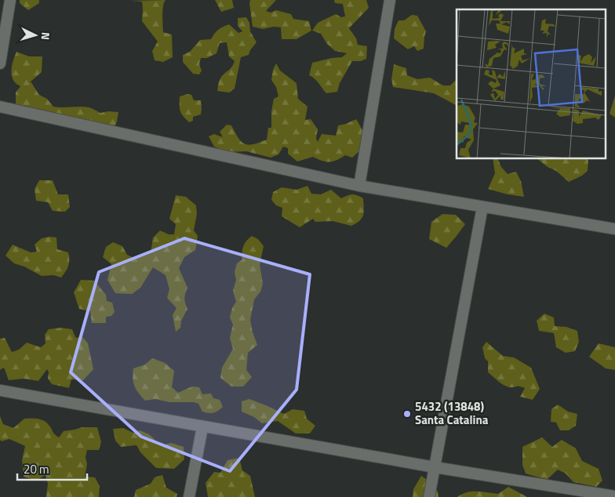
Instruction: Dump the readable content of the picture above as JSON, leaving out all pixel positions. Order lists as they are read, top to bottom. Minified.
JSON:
{"places":["5432 (13848) Santa Catalina"],"scale_bar":"20 m","north":"right"}
